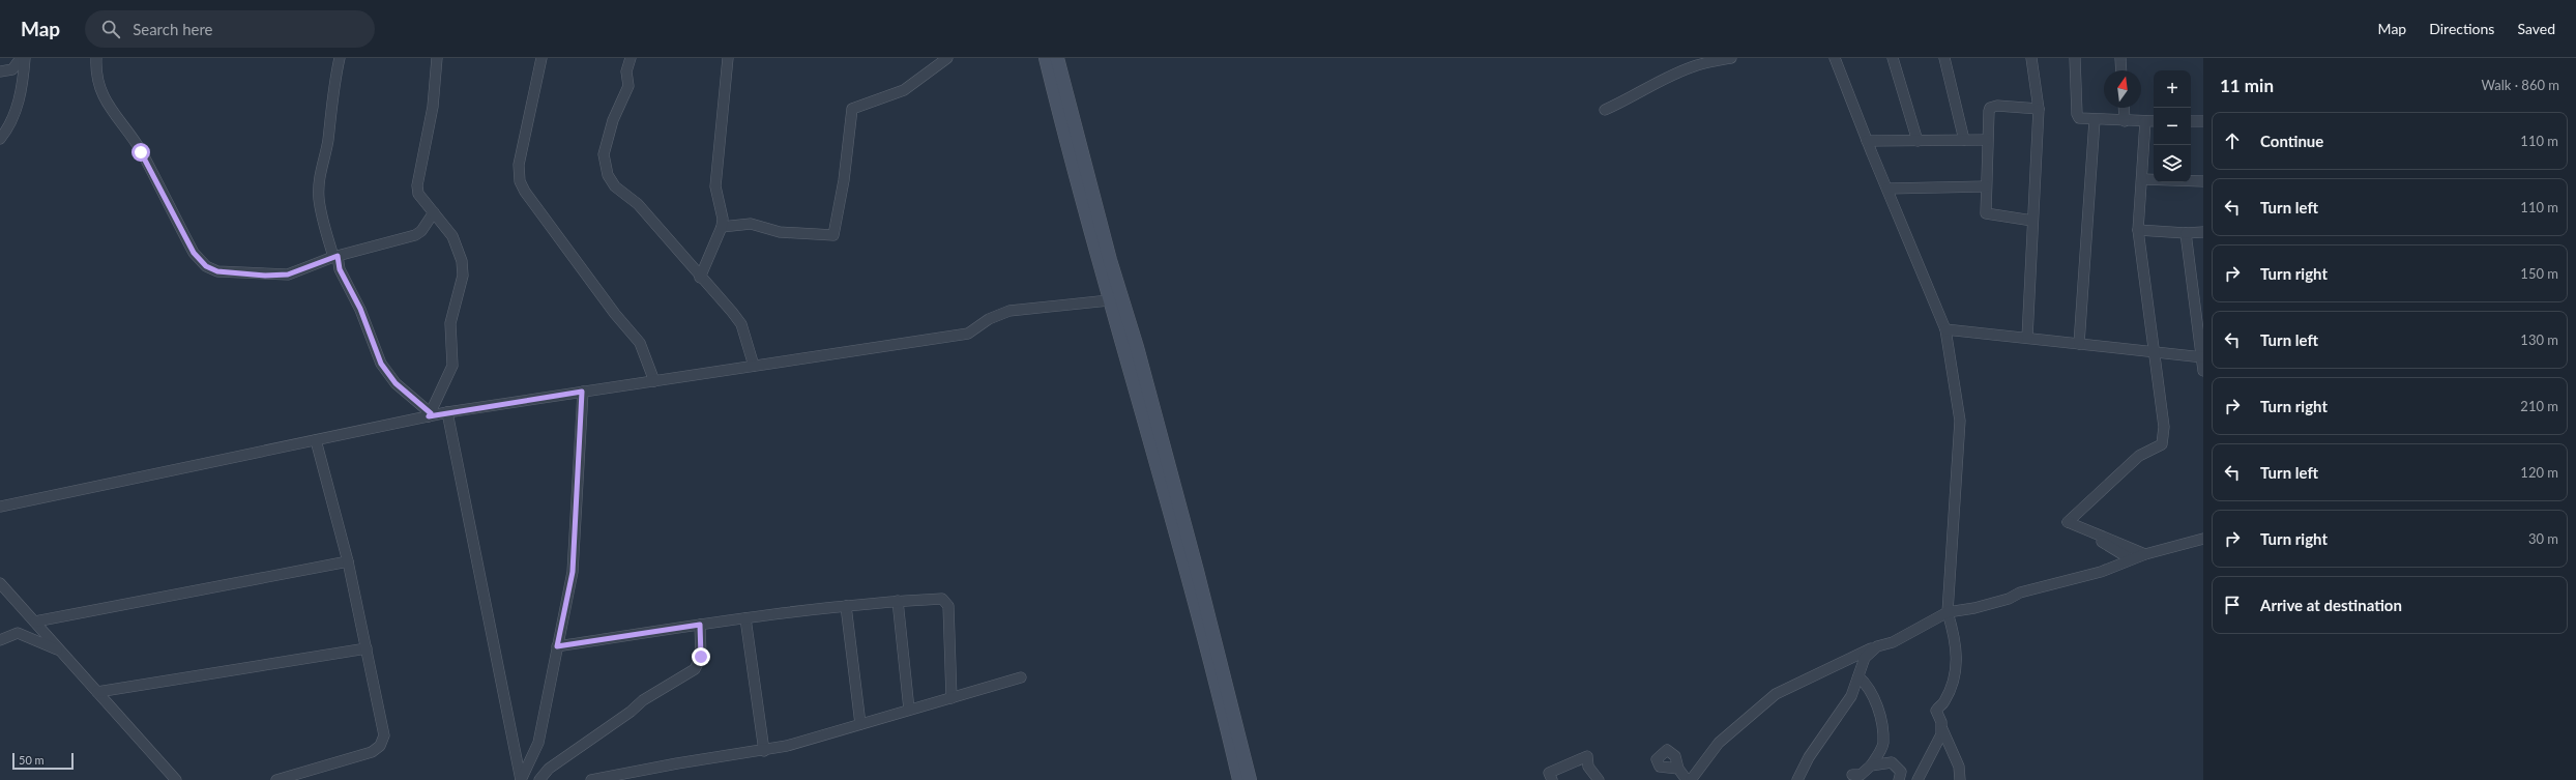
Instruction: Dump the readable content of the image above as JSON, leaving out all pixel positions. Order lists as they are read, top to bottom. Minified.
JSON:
{"scale_bar":"50 m","north":"top","page":{"header":"Map","search":"Search here","nav":["Map","Directions","Saved"],"heading":["11 min","Walk · 860 m"],"map_buttons":["+","−"],"list":[["Continue","110 m"],["Turn left","110 m"],["Turn right","150 m"],["Turn left","130 m"],["Turn right","210 m"],["Turn left","120 m"],["Turn right","30 m"],"Arrive at destination"],"scale":"50 m"}}
